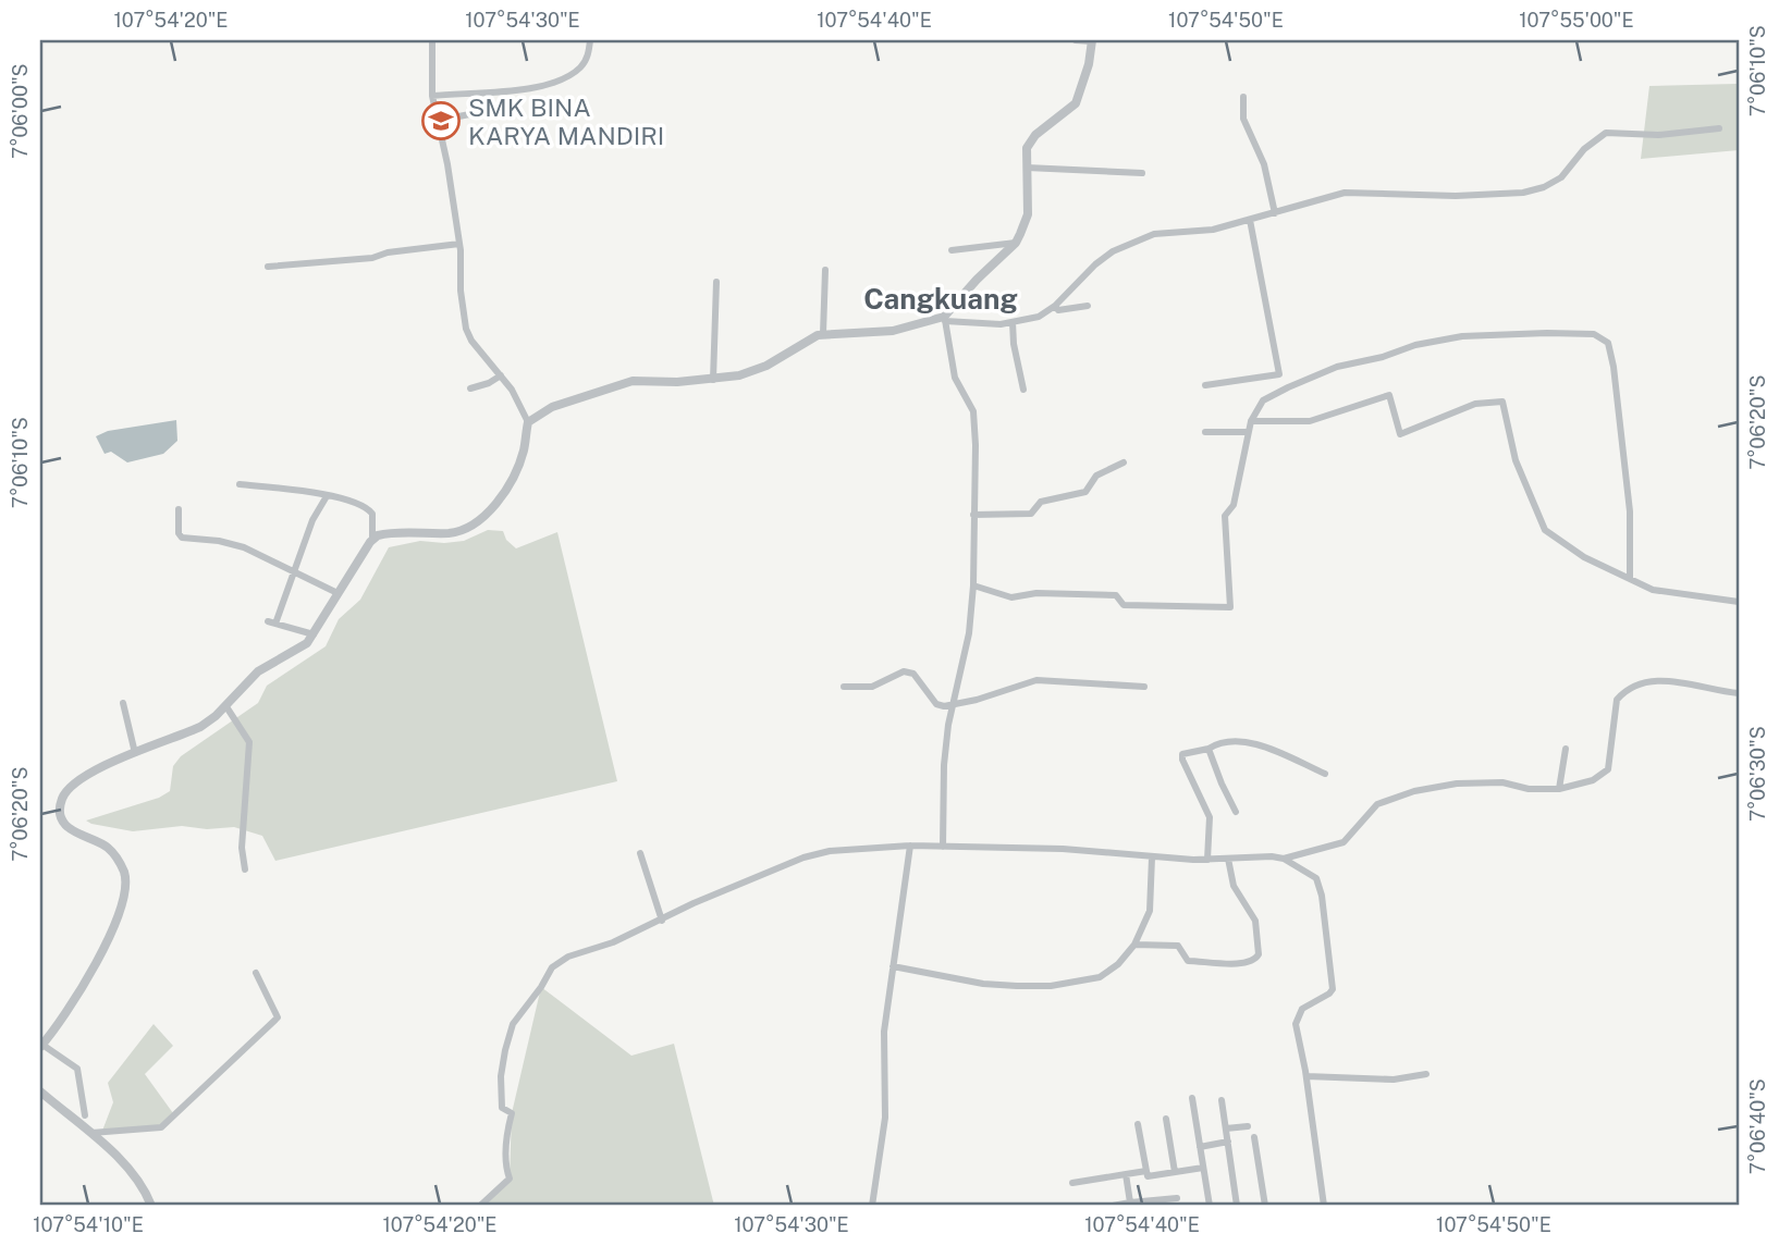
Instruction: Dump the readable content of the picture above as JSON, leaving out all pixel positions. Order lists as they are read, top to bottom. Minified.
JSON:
{"districts":["Cangkuang"],"places":{"school or university":["SMK BINA KARYA MANDIRI"]},"coordinates":["107°54'20\"E","107°54'30\"E","107°54'40\"E","107°54'50\"E","107°55'00\"E","7°06'10\"S","7°06'00\"S","7°06'20\"S","7°06'30\"S","7°06'40\"S","107°54'10\"E"]}
